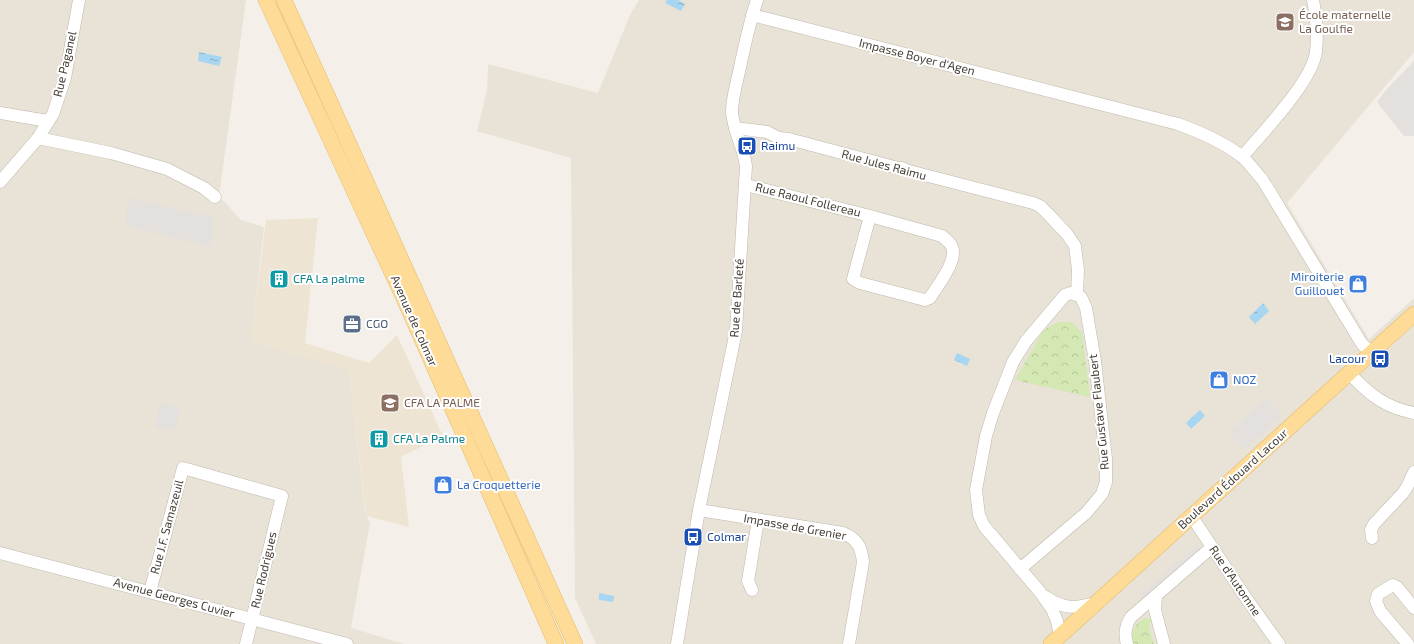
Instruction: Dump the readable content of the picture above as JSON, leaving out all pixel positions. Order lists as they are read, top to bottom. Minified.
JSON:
{"streets":{"main road":["Avenue de Colmar","Boulevard Édouard Lacour"],"street":["Impasse Boyer d'Agen","Rue Paganel","Rue Jules Raimu","Rue Raoul Follereau","Rue de Barleté","Rue Gustave Flaubert","Rue J.F. Samazeuil","Impasse de Grenier","Rue Rodrigues","Rue d'Automne","Avenue Georges Cuvier"]},"crossings":[["Impasse Boyer d'Agen","Rue de Barleté"],["Impasse Boyer d'Agen","Boulevard Édouard Lacour"],["Rue Jules Raimu","Rue de Barleté"],["Rue Jules Raimu","Rue Gustave Flaubert"],["Rue Raoul Follereau","Rue de Barleté"],["Rue de Barleté","Impasse de Grenier"],["Boulevard Édouard Lacour","Rue d'Automne"],["Rue J.F. Samazeuil","Rue Rodrigues"],["Rue J.F. Samazeuil","Avenue Georges Cuvier"],["Rue Rodrigues","Avenue Georges Cuvier"]],"places":{"school or university":["École maternelle La Goulfie","CFA LA PALME"],"bus stop":["Raimu","Lacour","Colmar"],"building":["CFA La palme","CFA La Palme"],"shop":["Miroiterie Guillouet","NOZ","La Croquetterie"],"office":["CGO"]}}
